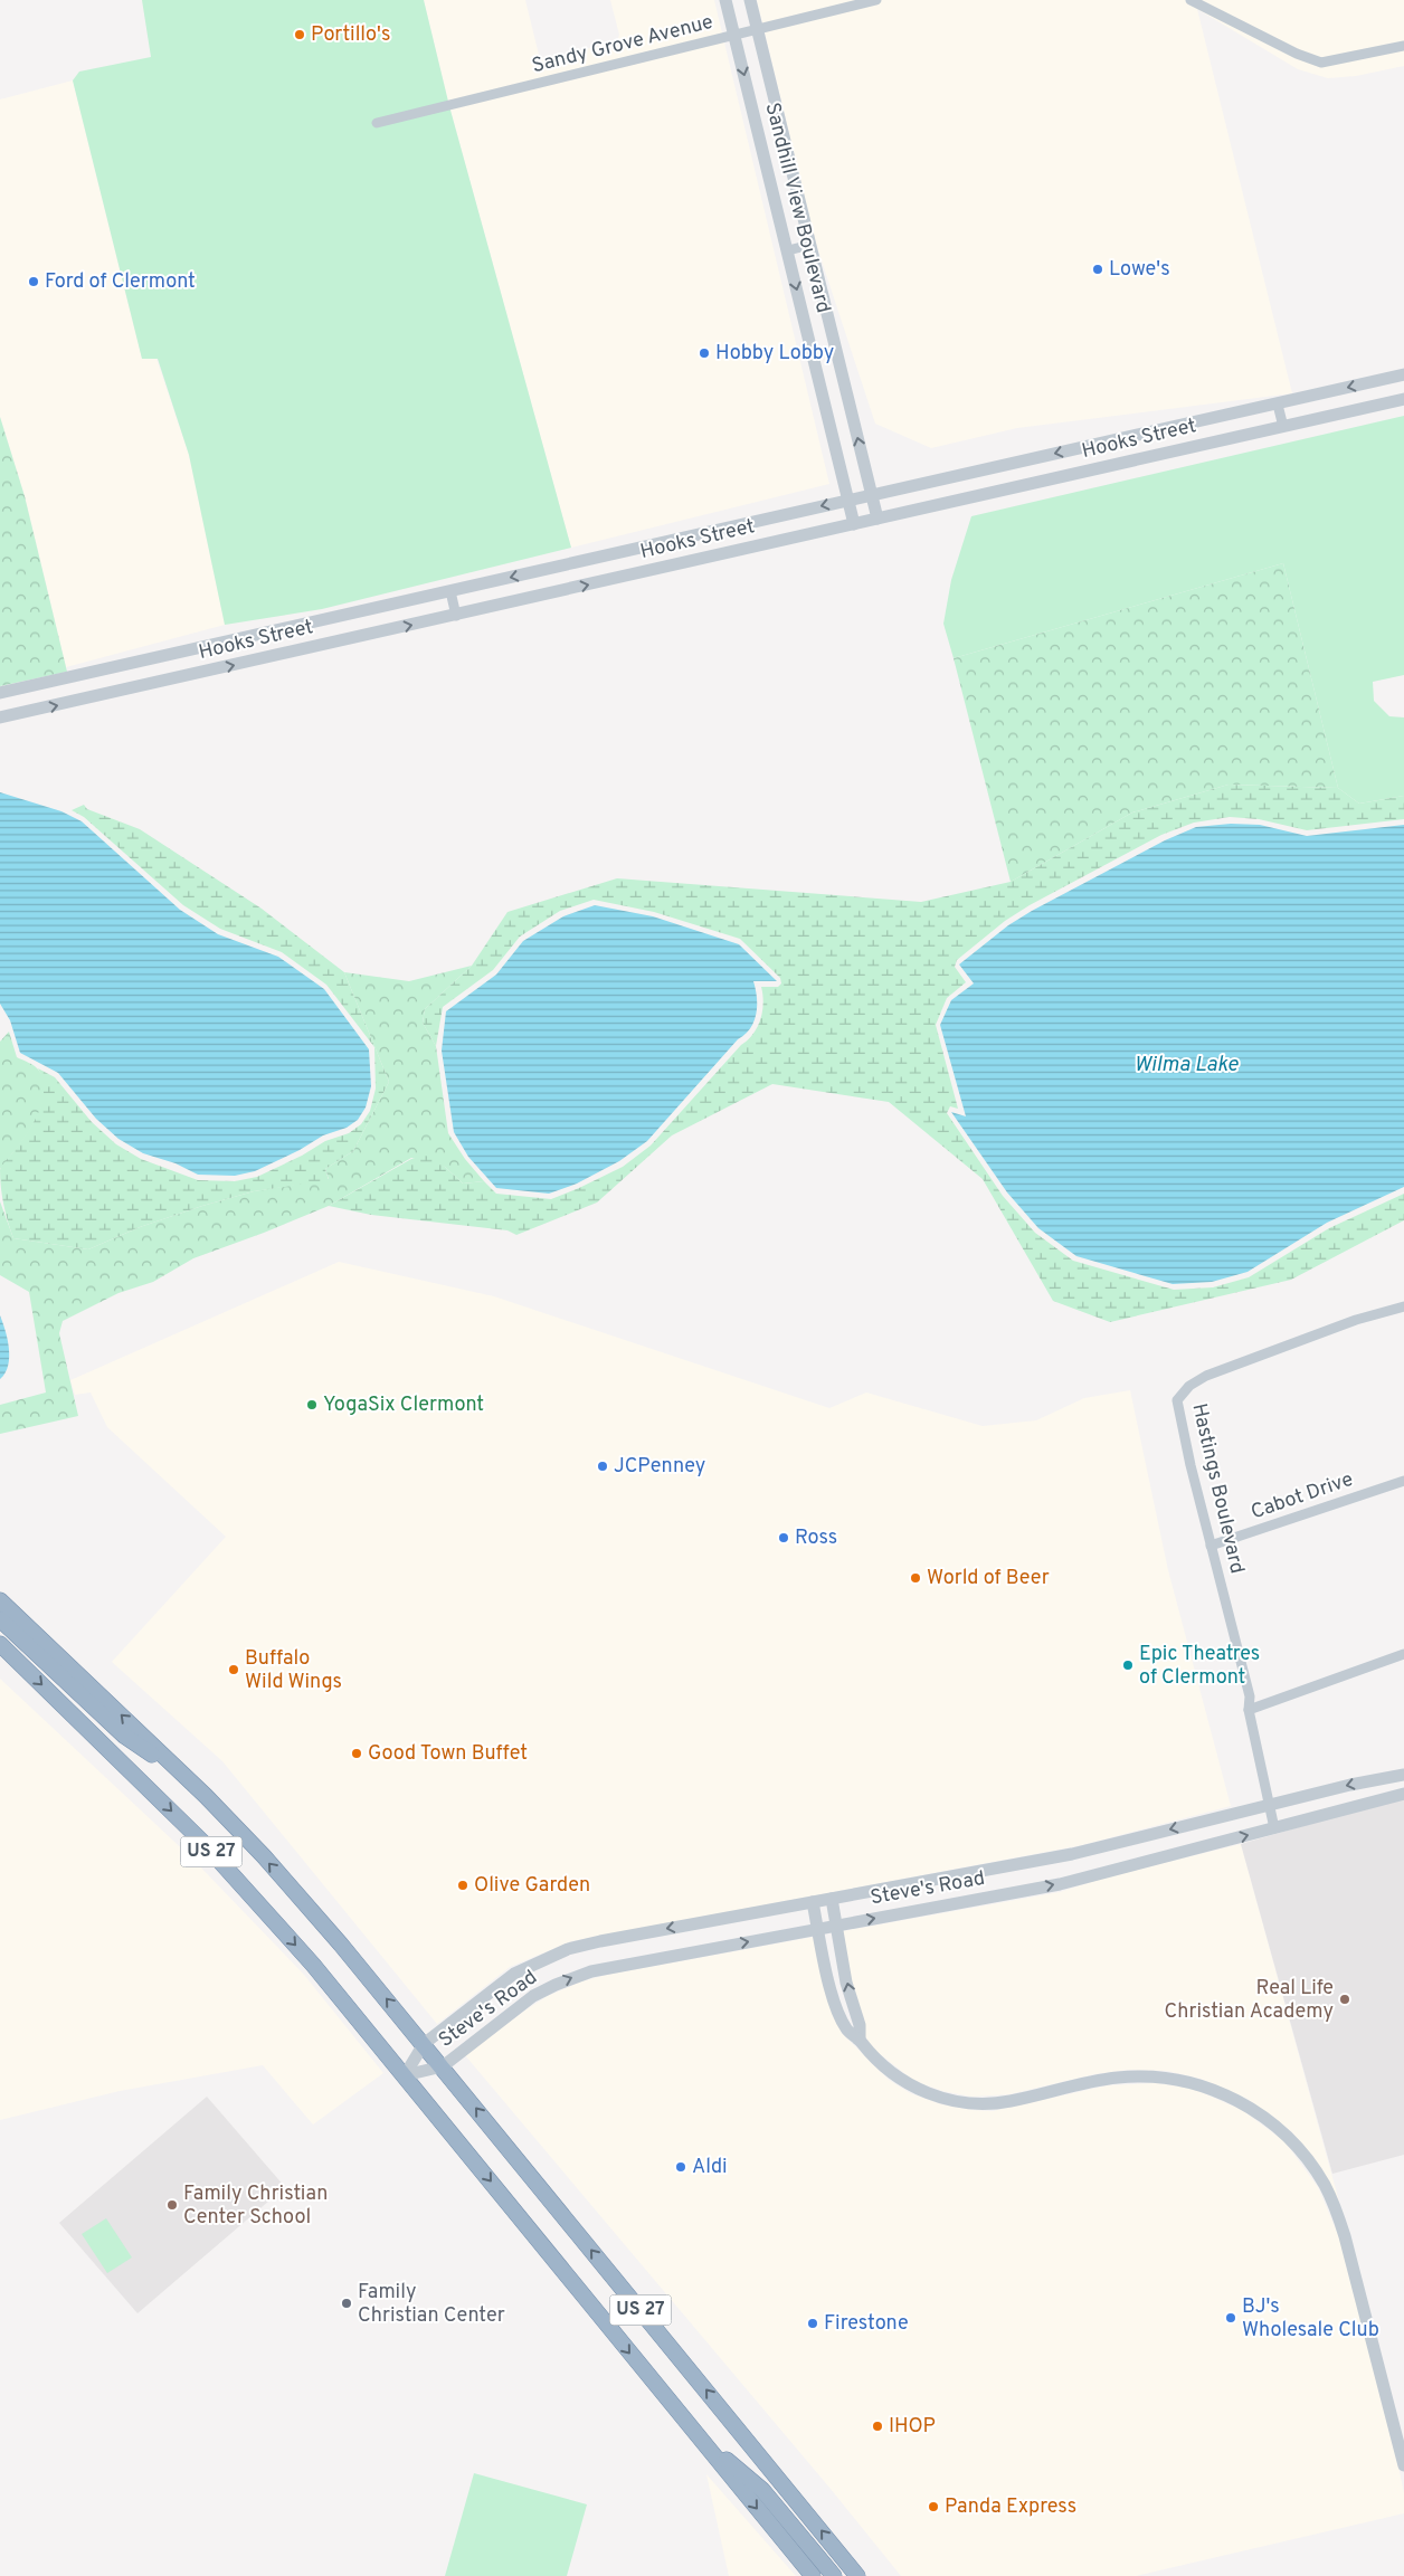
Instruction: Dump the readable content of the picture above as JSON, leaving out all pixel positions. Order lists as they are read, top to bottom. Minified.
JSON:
{"streets":{"highway":["US 27"],"street":["Sandy Grove Avenue","Sandhill View Boulevard","Hooks Street","Hastings Boulevard","Cabot Drive","Steve's Road"]},"crossings":[["Sandy Grove Avenue","Sandhill View Boulevard"],["Sandhill View Boulevard","Hooks Street"],["Hastings Boulevard","Cabot Drive"],["Hastings Boulevard","Steve's Road"],["US 27","Steve's Road"]],"water":["Wilma Lake"],"places":["Portillo's","Lowe's","Ford of Clermont","Hobby Lobby","YogaSix Clermont","JCPenney","Ross","World of Beer","Epic Theatres of Clermont","Buffalo Wild Wings","Good Town Buffet","Olive Garden","Real Life Christian Academy","Aldi","Family Christian Center School","Family Christian Center","BJ's Wholesale Club","Firestone","IHOP","Panda Express"]}
